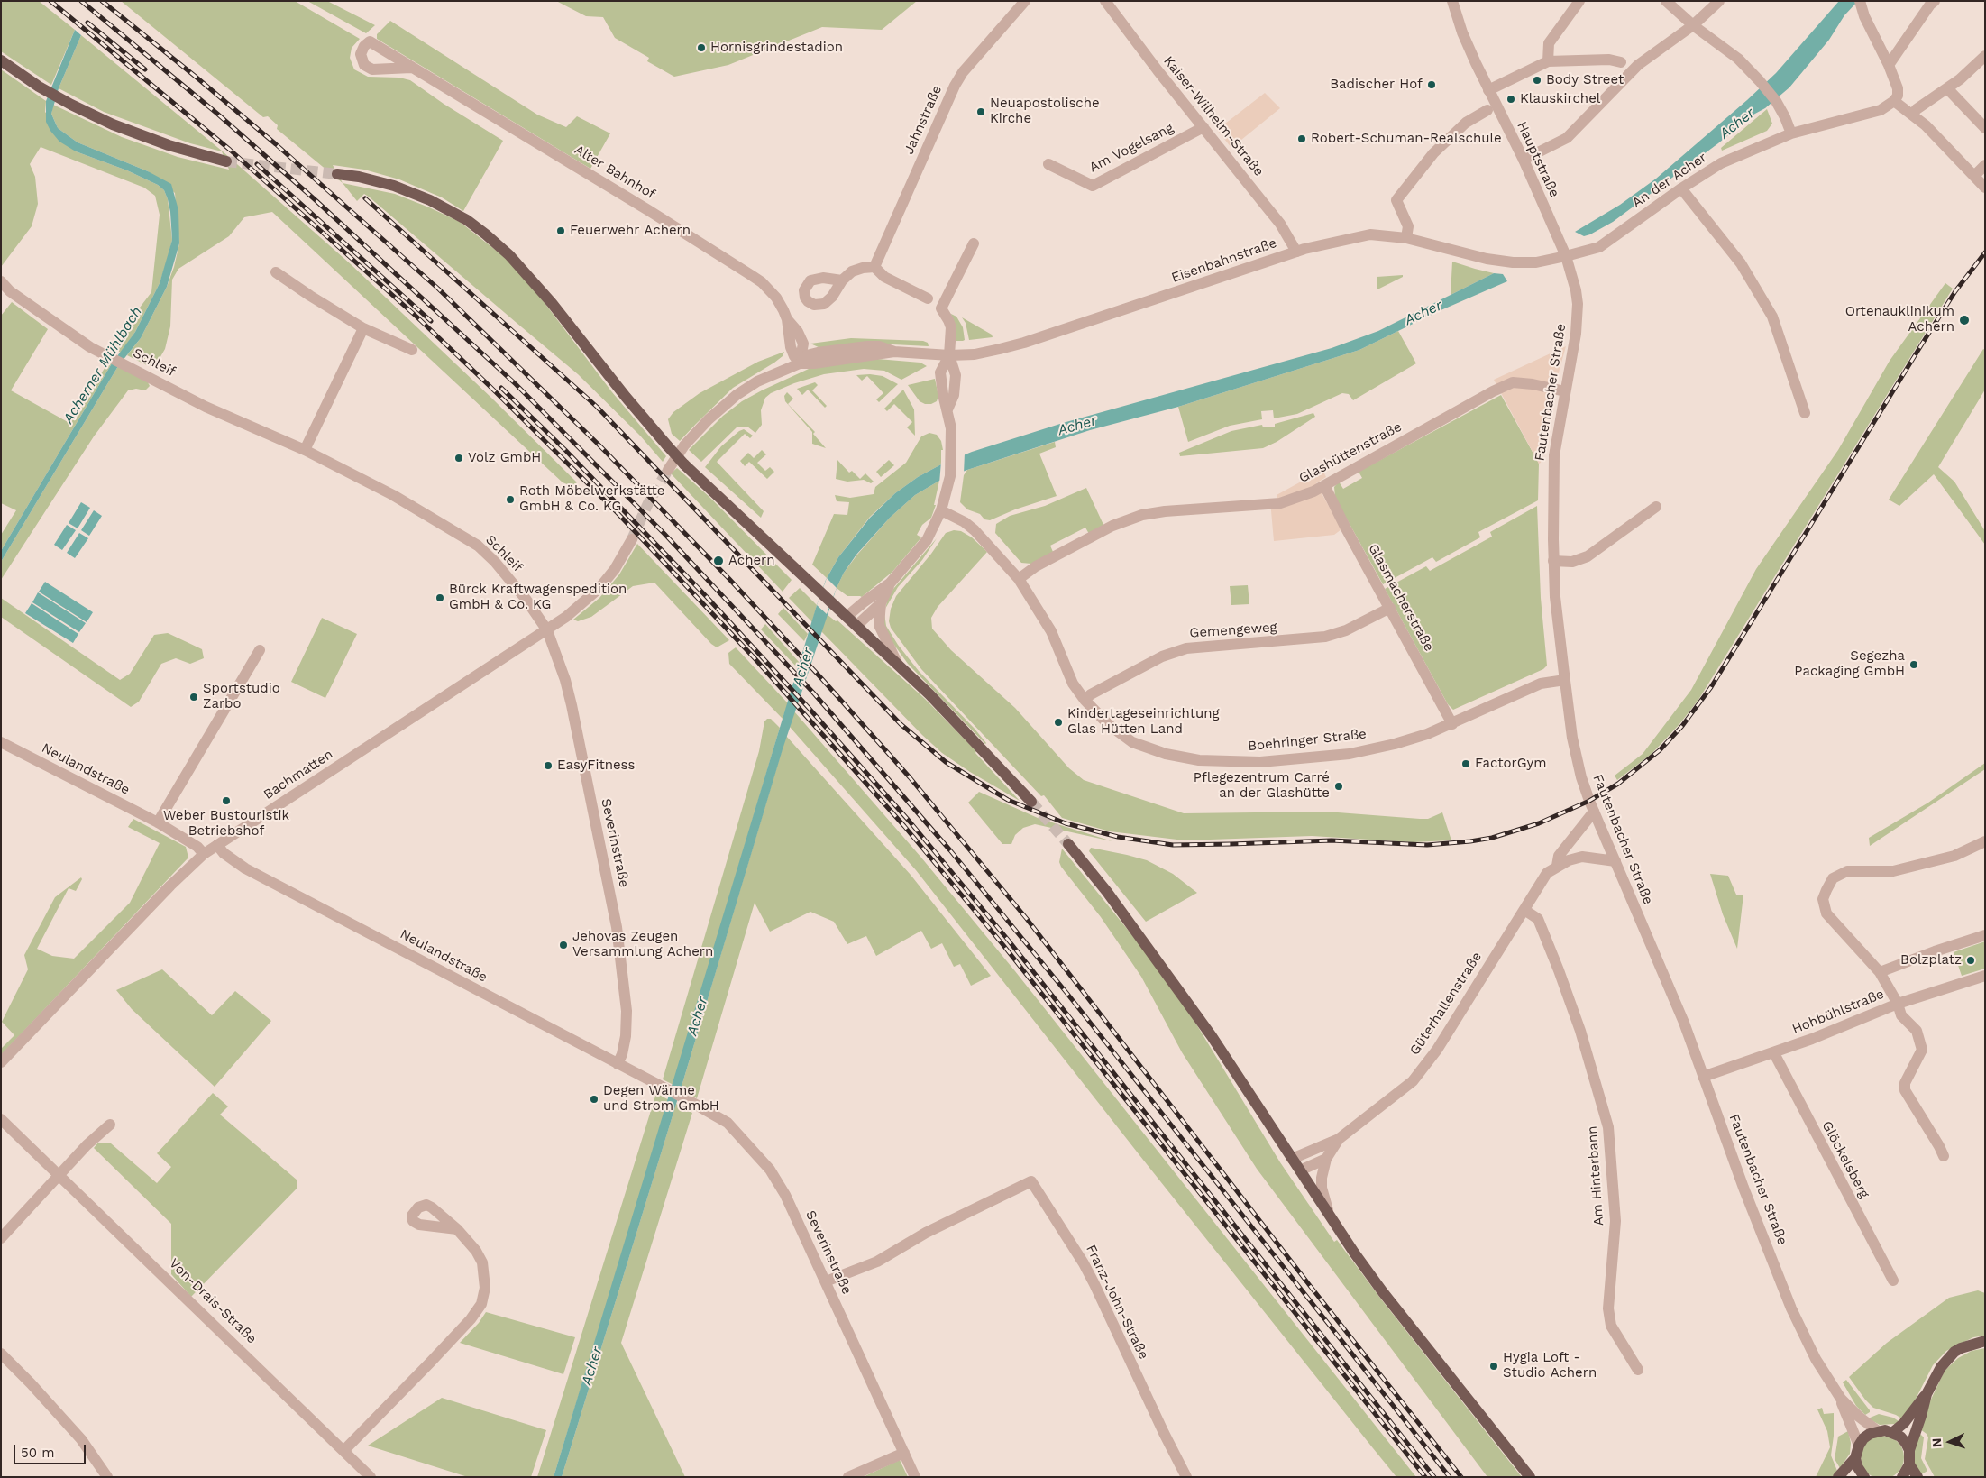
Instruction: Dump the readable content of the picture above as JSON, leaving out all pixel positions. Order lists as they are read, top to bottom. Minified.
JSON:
{"streets":{"street":["Kaiser-Wilhelm-Straße","Jahnstraße","Am Vogelsang","Hauptstraße","Alter Bahnhof","An der Acher","Eisenbahnstraße","Schleif","Fautenbacher Straße","Glashüttenstraße","Glasmacherstraße","Gemengeweg","Boehringer Straße","Neulandstraße","Bachmatten","Severinstraße","Güterhallenstraße","Hohbühlstraße","Glöckelsberg","Am Hinterbann","Von-Drais-Straße","Franz-John-Straße"]},"crossings":[["Kaiser-Wilhelm-Straße","Am Vogelsang"],["Kaiser-Wilhelm-Straße","Eisenbahnstraße"],["Hauptstraße","An der Acher"],["Hauptstraße","Eisenbahnstraße"],["Hauptstraße","Fautenbacher Straße"],["Alter Bahnhof","Eisenbahnstraße"],["An der Acher","Eisenbahnstraße"],["An der Acher","Fautenbacher Straße"],["Eisenbahnstraße","Fautenbacher Straße"],["Schleif","Bachmatten"],["Schleif","Severinstraße"],["Fautenbacher Straße","Glashüttenstraße"],["Fautenbacher Straße","Boehringer Straße"],["Fautenbacher Straße","Güterhallenstraße"],["Fautenbacher Straße","Hohbühlstraße"],["Glashüttenstraße","Glasmacherstraße"],["Glashüttenstraße","Boehringer Straße"],["Glasmacherstraße","Gemengeweg"],["Glasmacherstraße","Boehringer Straße"],["Gemengeweg","Boehringer Straße"],["Neulandstraße","Bachmatten"],["Neulandstraße","Severinstraße"],["Bachmatten","Severinstraße"],["Severinstraße","Franz-John-Straße"],["Güterhallenstraße","Am Hinterbann"],["Hohbühlstraße","Glöckelsberg"]],"water":["Acher","Acherner Mühlbach"],"places":["Hornisgrindestadion","Body Street","Badischer Hof","Klauskirchel","Neuapostolische Kirche","Robert-Schuman-Realschule","Feuerwehr Achern","Ortenauklinikum Achern","Volz GmbH","Roth Möbelwerkstätte GmbH & Co. KG","Achern","Bürck Kraftwagenspedition GmbH & Co. KG","Segezha Packaging GmbH","Sportstudio Zarbo","Kindertageseinrichtung Glas Hütten Land","FactorGym","EasyFitness","Pflegezentrum Carré an der Glashütte","Weber Bustouristik Betriebshof","Jehovas Zeugen Versammlung Achern","Bolzplatz","Degen Wärme und Strom GmbH","Hygia Loft - Studio Achern"],"scale_bar":"50 m","north":"left"}
